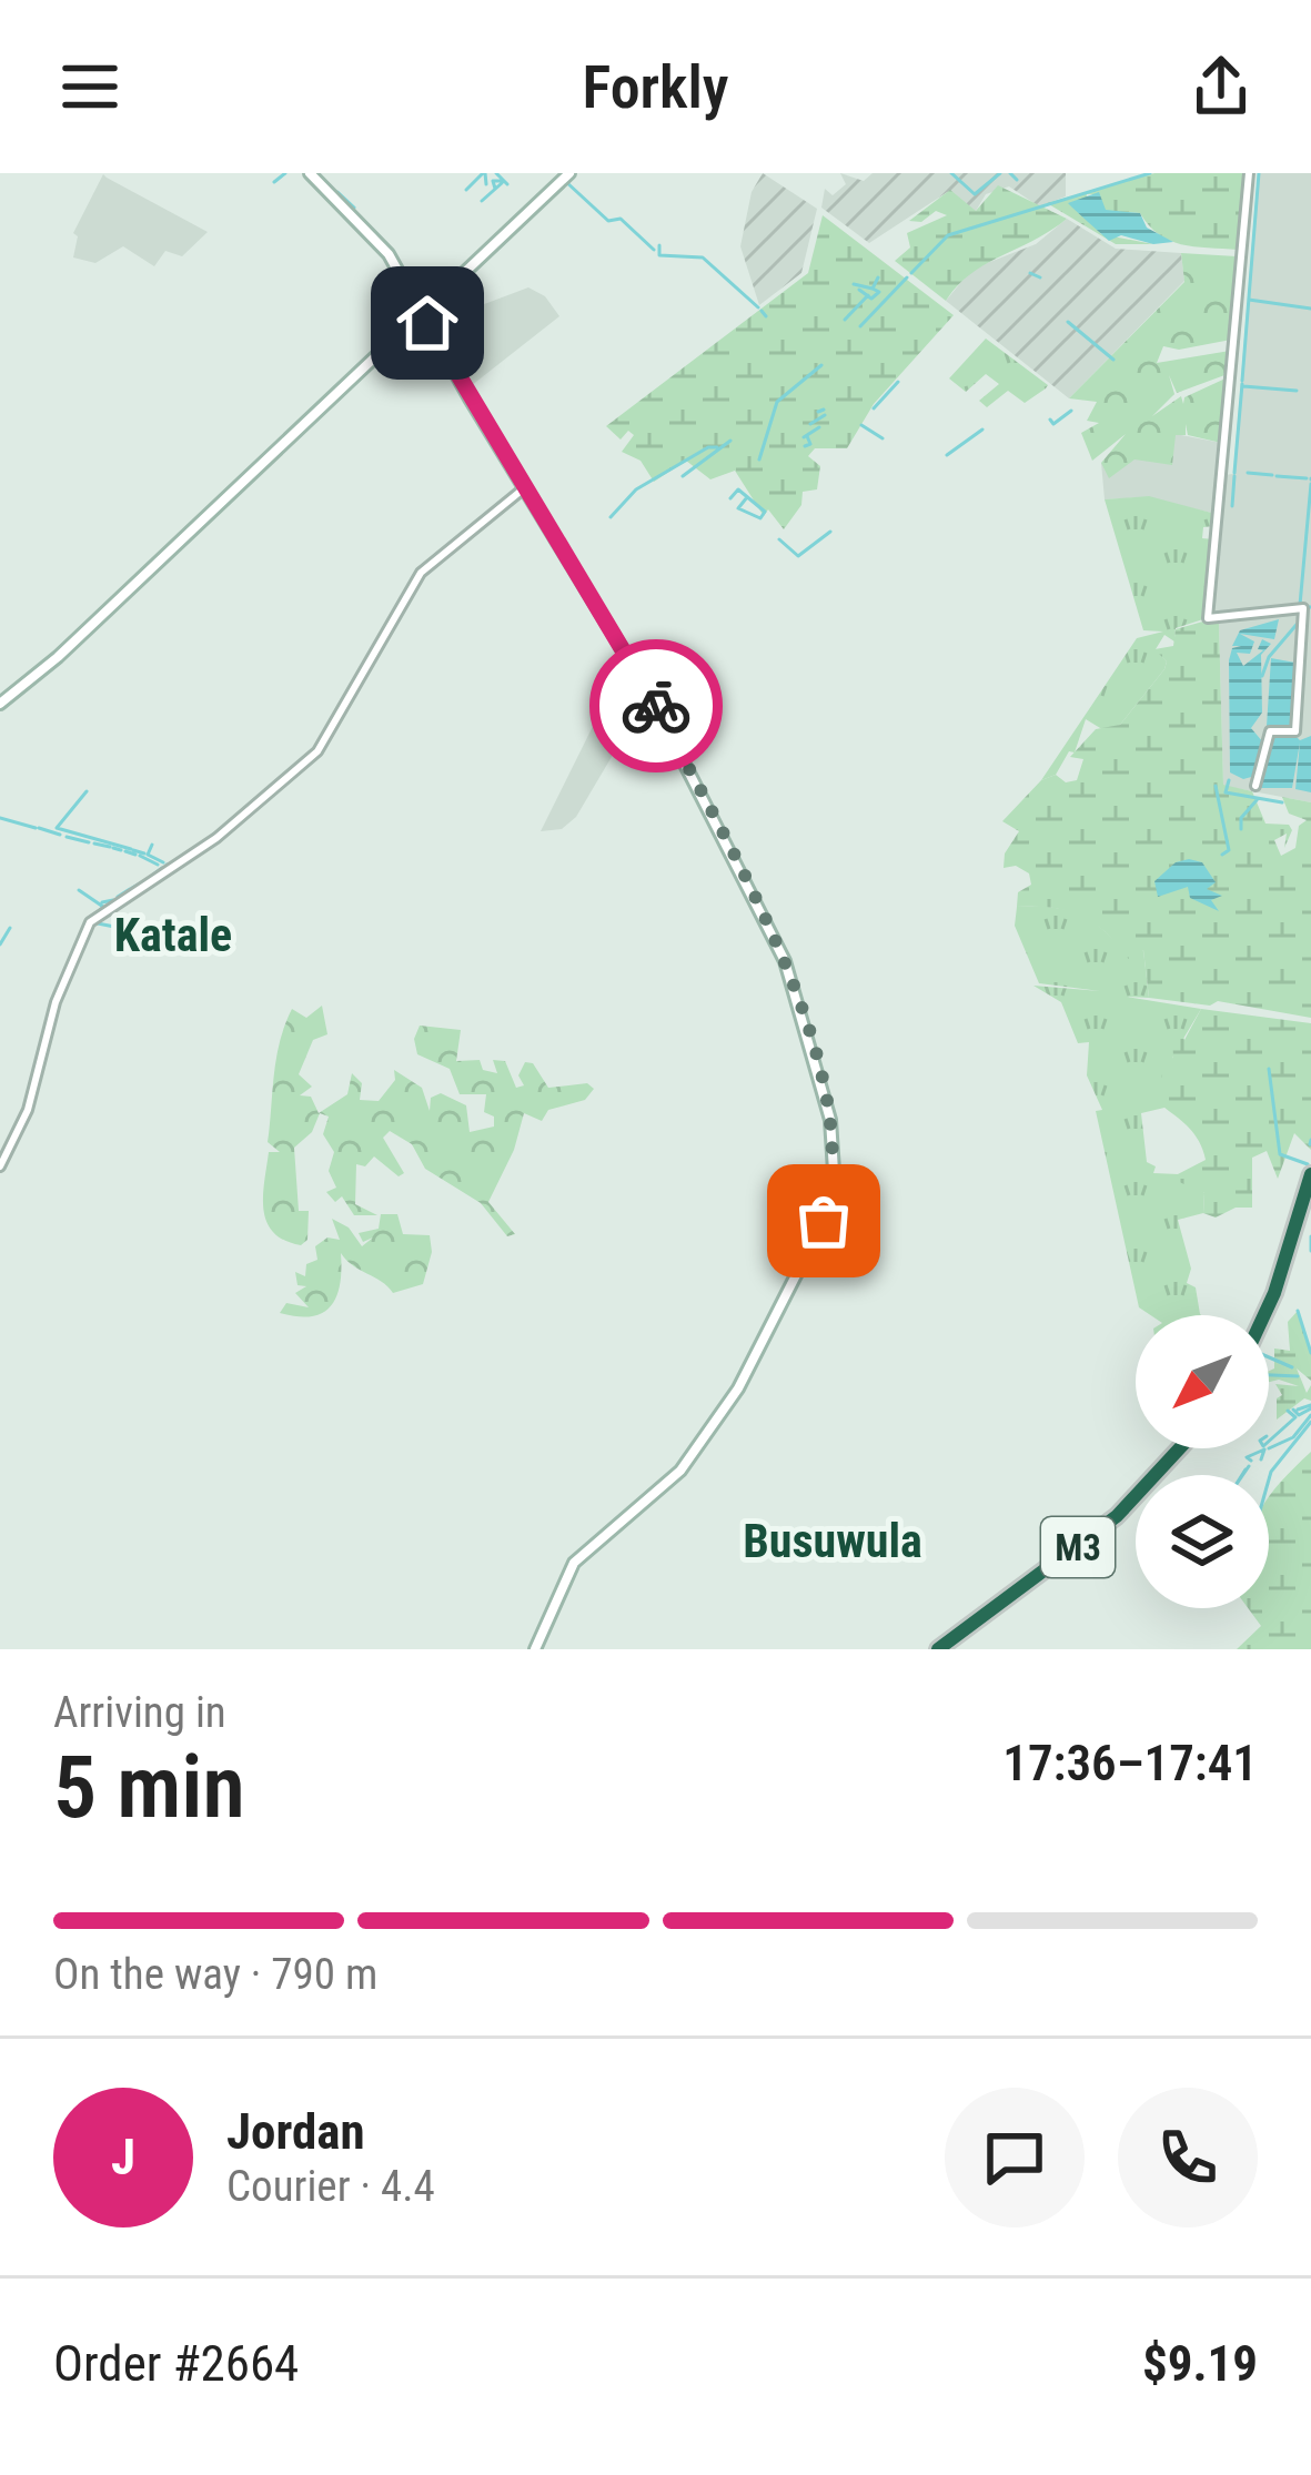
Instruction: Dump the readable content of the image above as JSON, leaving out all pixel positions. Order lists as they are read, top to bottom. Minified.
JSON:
{"streets":{"highway":["M3"]},"districts":["Katale","Busuwula"],"north":"bottom left","page":{"header":"Forkly","heading":["5 min","Arriving in","17:36–17:41"],"panel":["Jordan","Courier · 4.4","Order #2664","$9.19"],"bar":"On the way · 790 m","round":"J"}}
